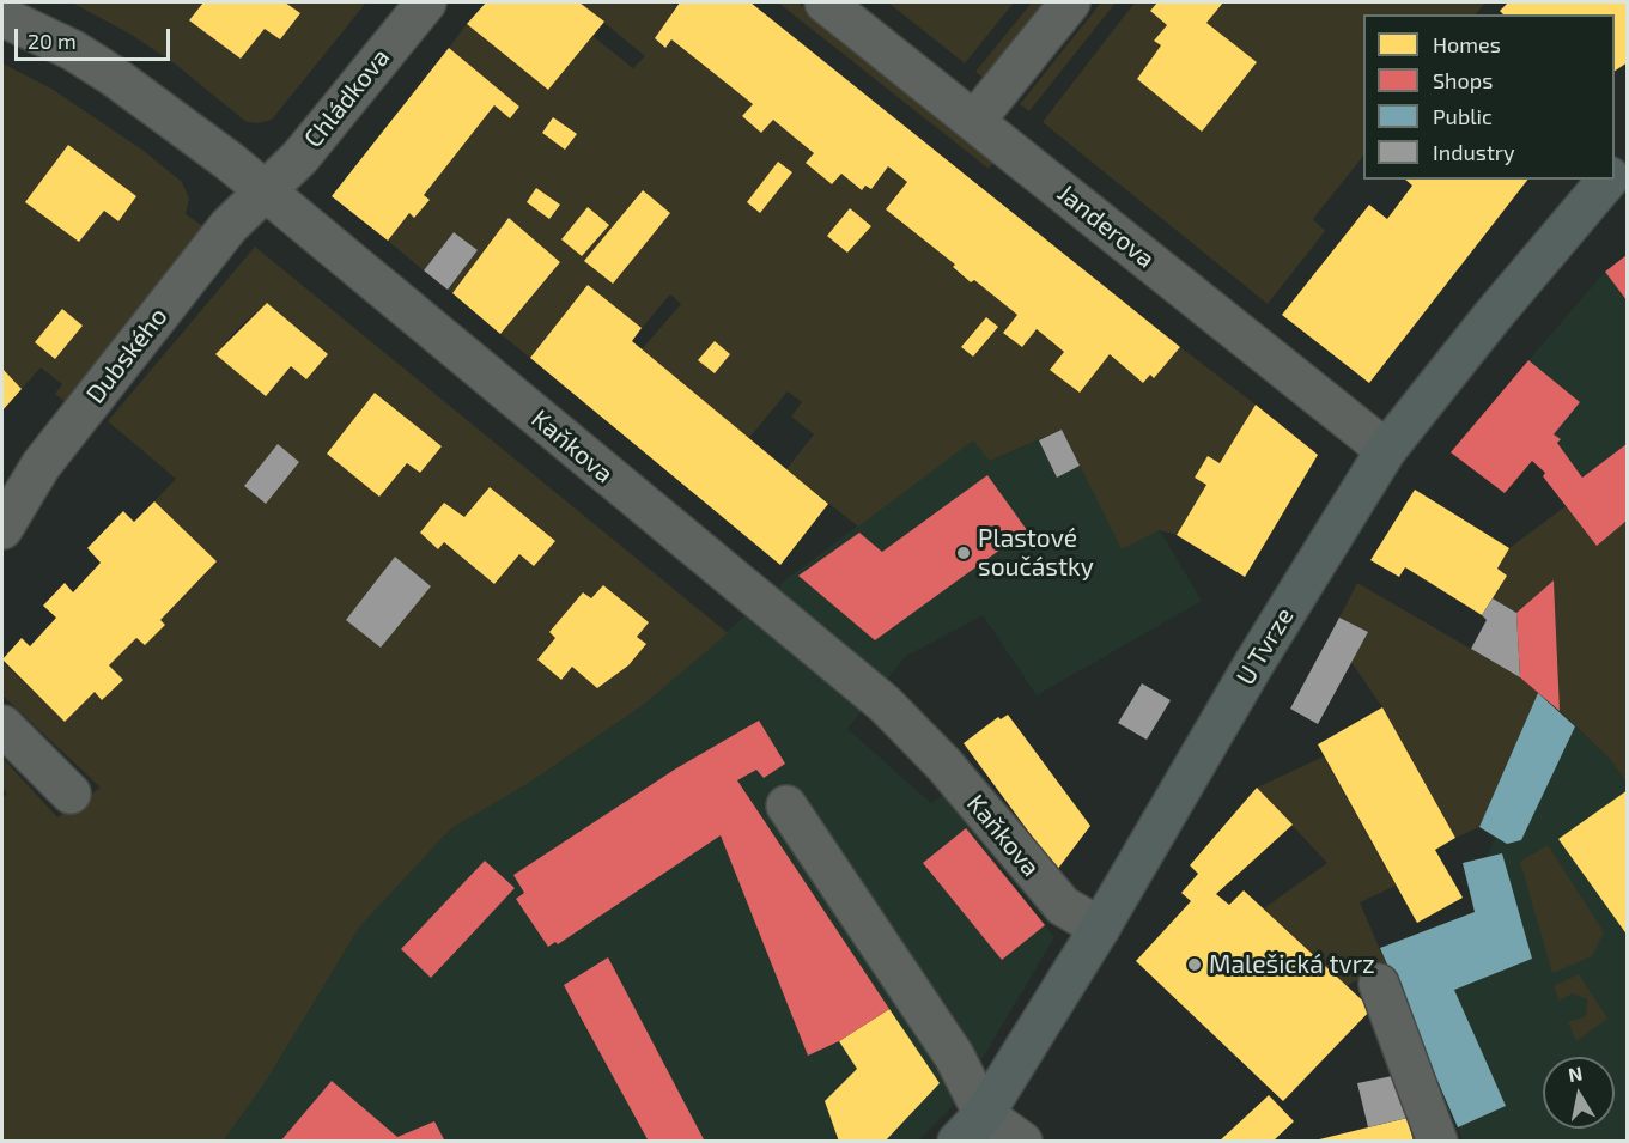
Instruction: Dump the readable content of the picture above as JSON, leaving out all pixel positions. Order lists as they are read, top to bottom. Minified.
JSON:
{"streets":{"main road":["U Tvrze"],"street":["Chládkova","Janderova","Dubského","Kaňkova"]},"crossings":[["Chládkova","Dubského"],["Chládkova","Kaňkova"],["Janderova","U Tvrze"],["Dubského","Kaňkova"],["Kaňkova","U Tvrze"]],"places":["Plastové součástky","Malešická tvrz"],"legend":["Homes","Shops","Public","Industry"],"scale_bar":"20 m","north":"top"}
